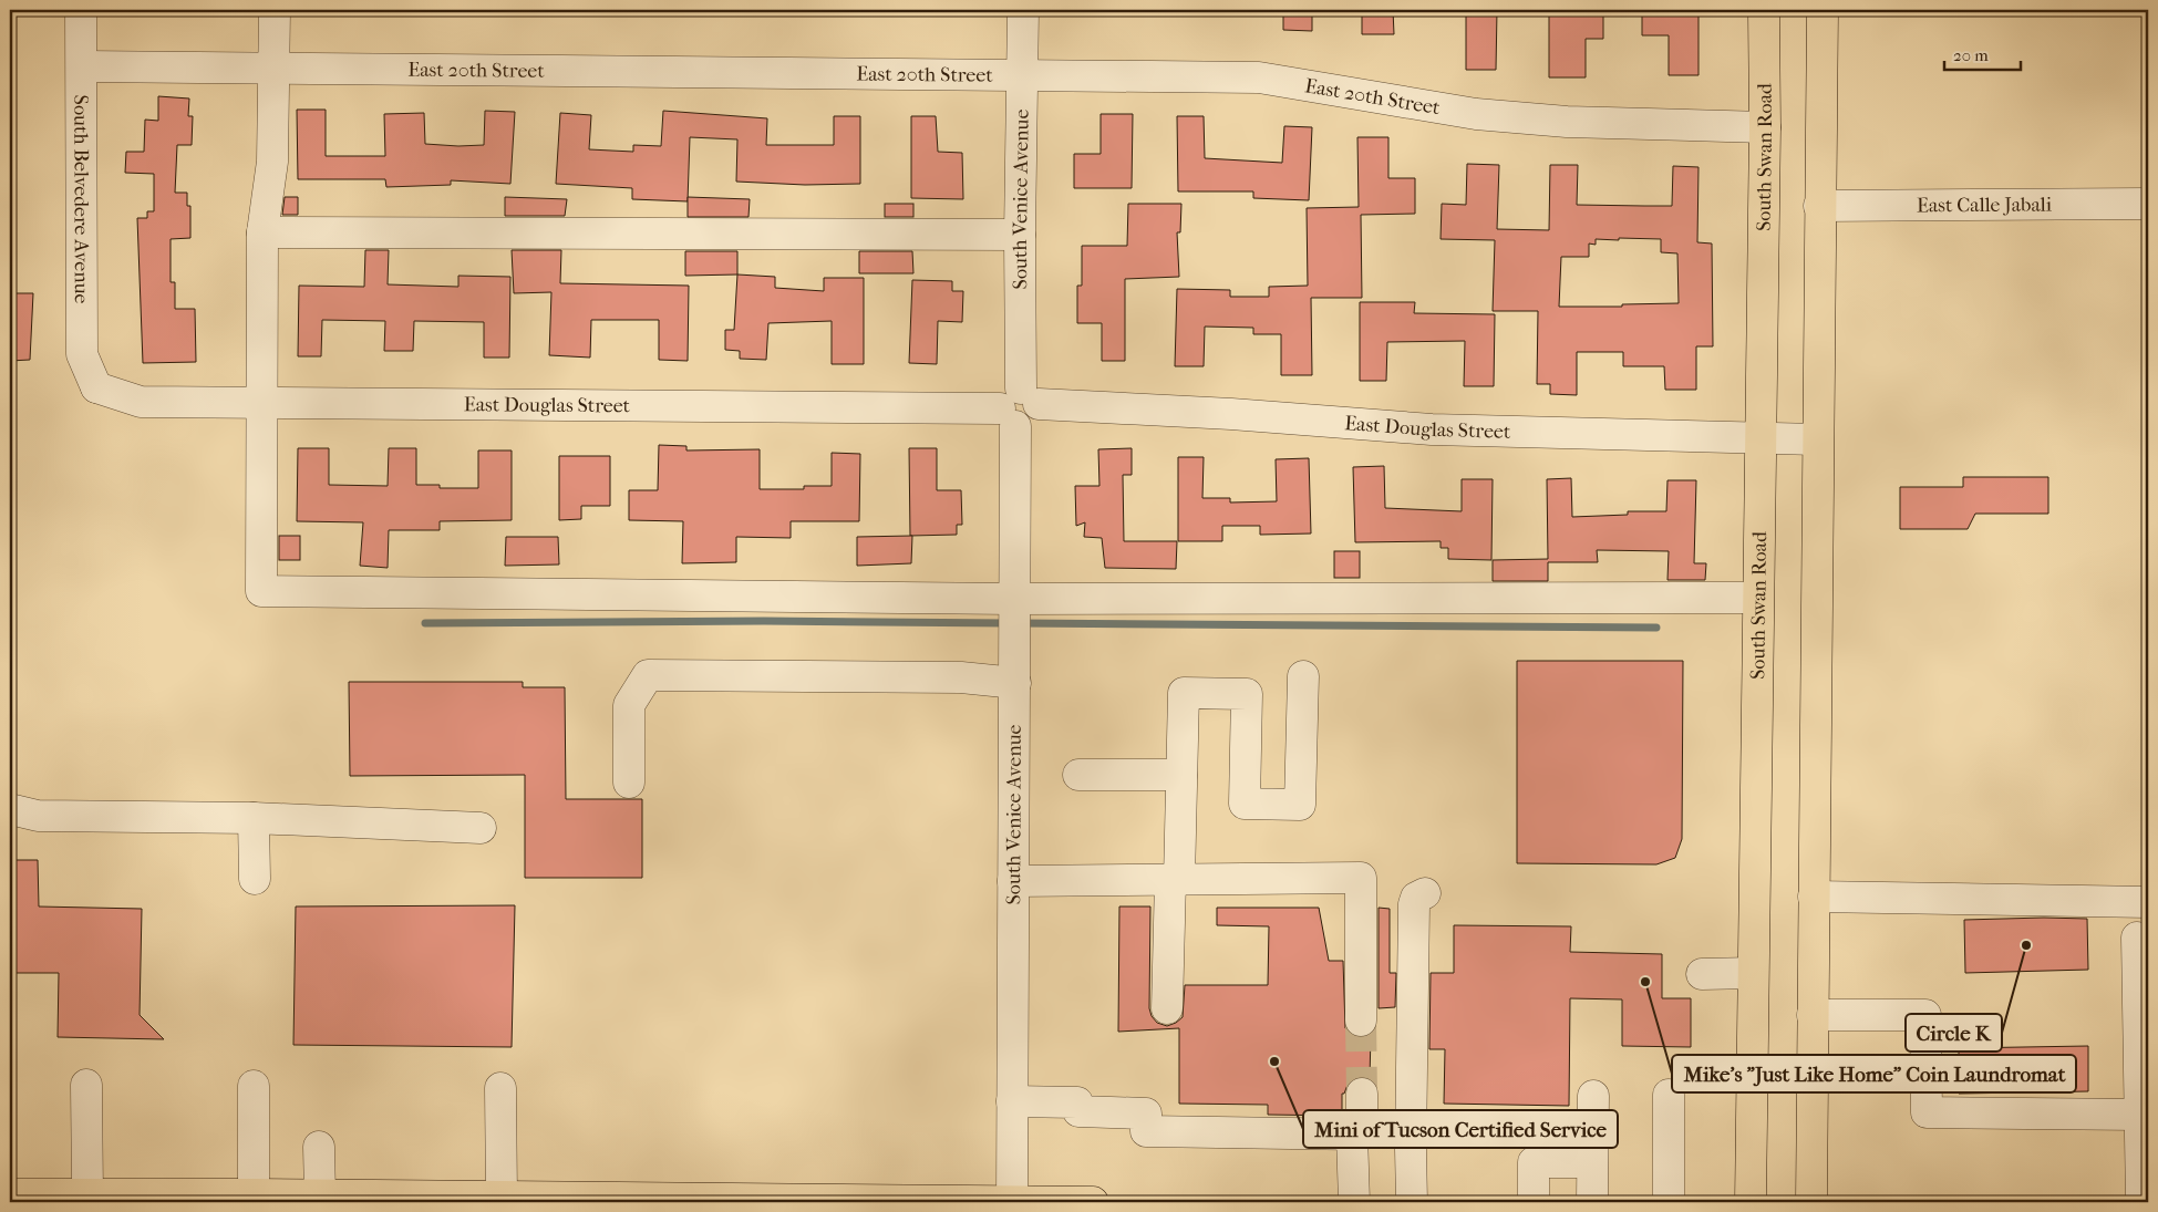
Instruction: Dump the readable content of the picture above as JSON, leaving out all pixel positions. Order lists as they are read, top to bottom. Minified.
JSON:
{"streets":{"main road":["South Swan Road"],"street":["East 20th Street","South Belvedere Avenue","South Venice Avenue","East Calle Jabali","East Douglas Street"]},"crossings":[["East 20th Street","South Swan Road"],["East 20th Street","South Belvedere Avenue"],["East 20th Street","South Venice Avenue"],["South Swan Road","East Douglas Street"],["South Belvedere Avenue","East Douglas Street"],["South Venice Avenue","East Douglas Street"]],"places":["Circle K","Mike's \"Just Like Home\" Coin Laundromat","Mini of Tucson Certified Service"],"scale_bar":"20 m"}
